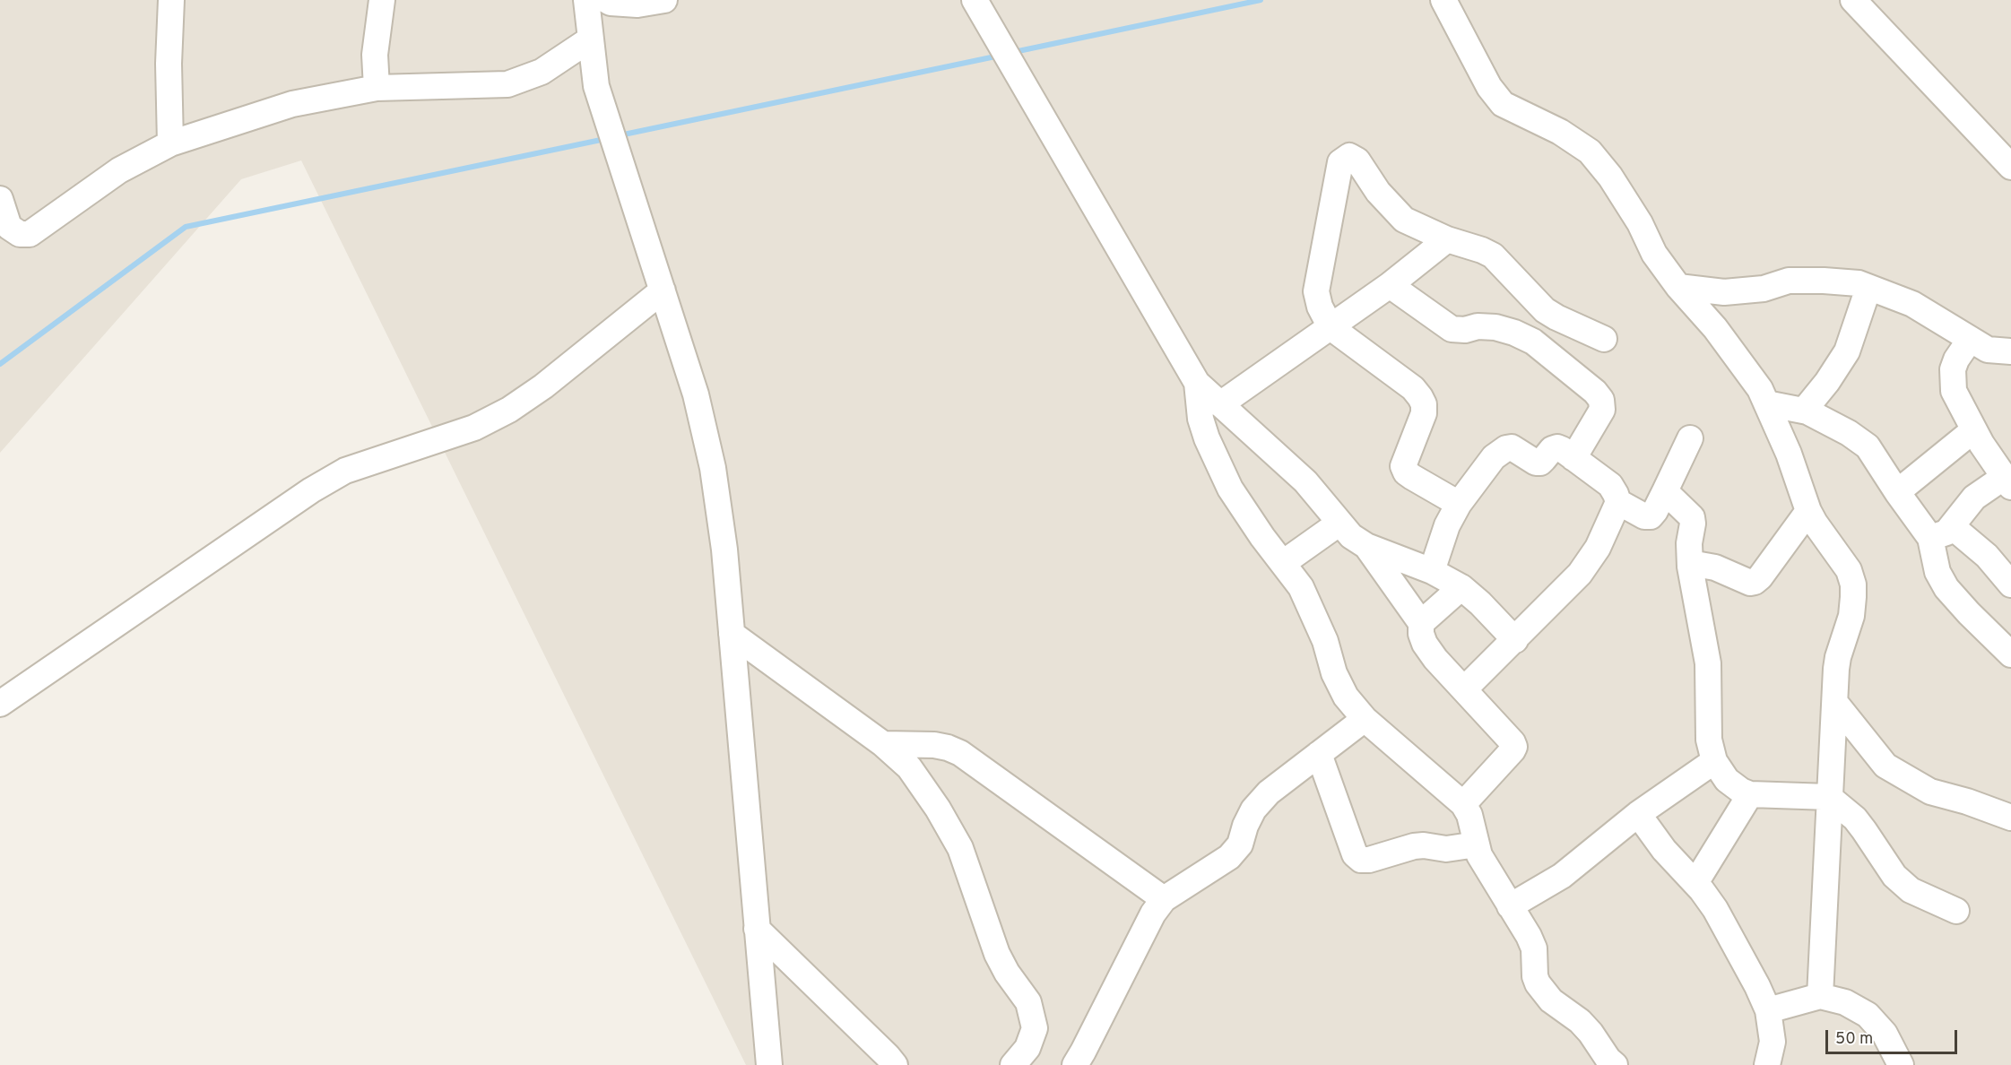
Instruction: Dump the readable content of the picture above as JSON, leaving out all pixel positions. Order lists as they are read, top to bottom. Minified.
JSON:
{"scale_bar":"50 m"}
